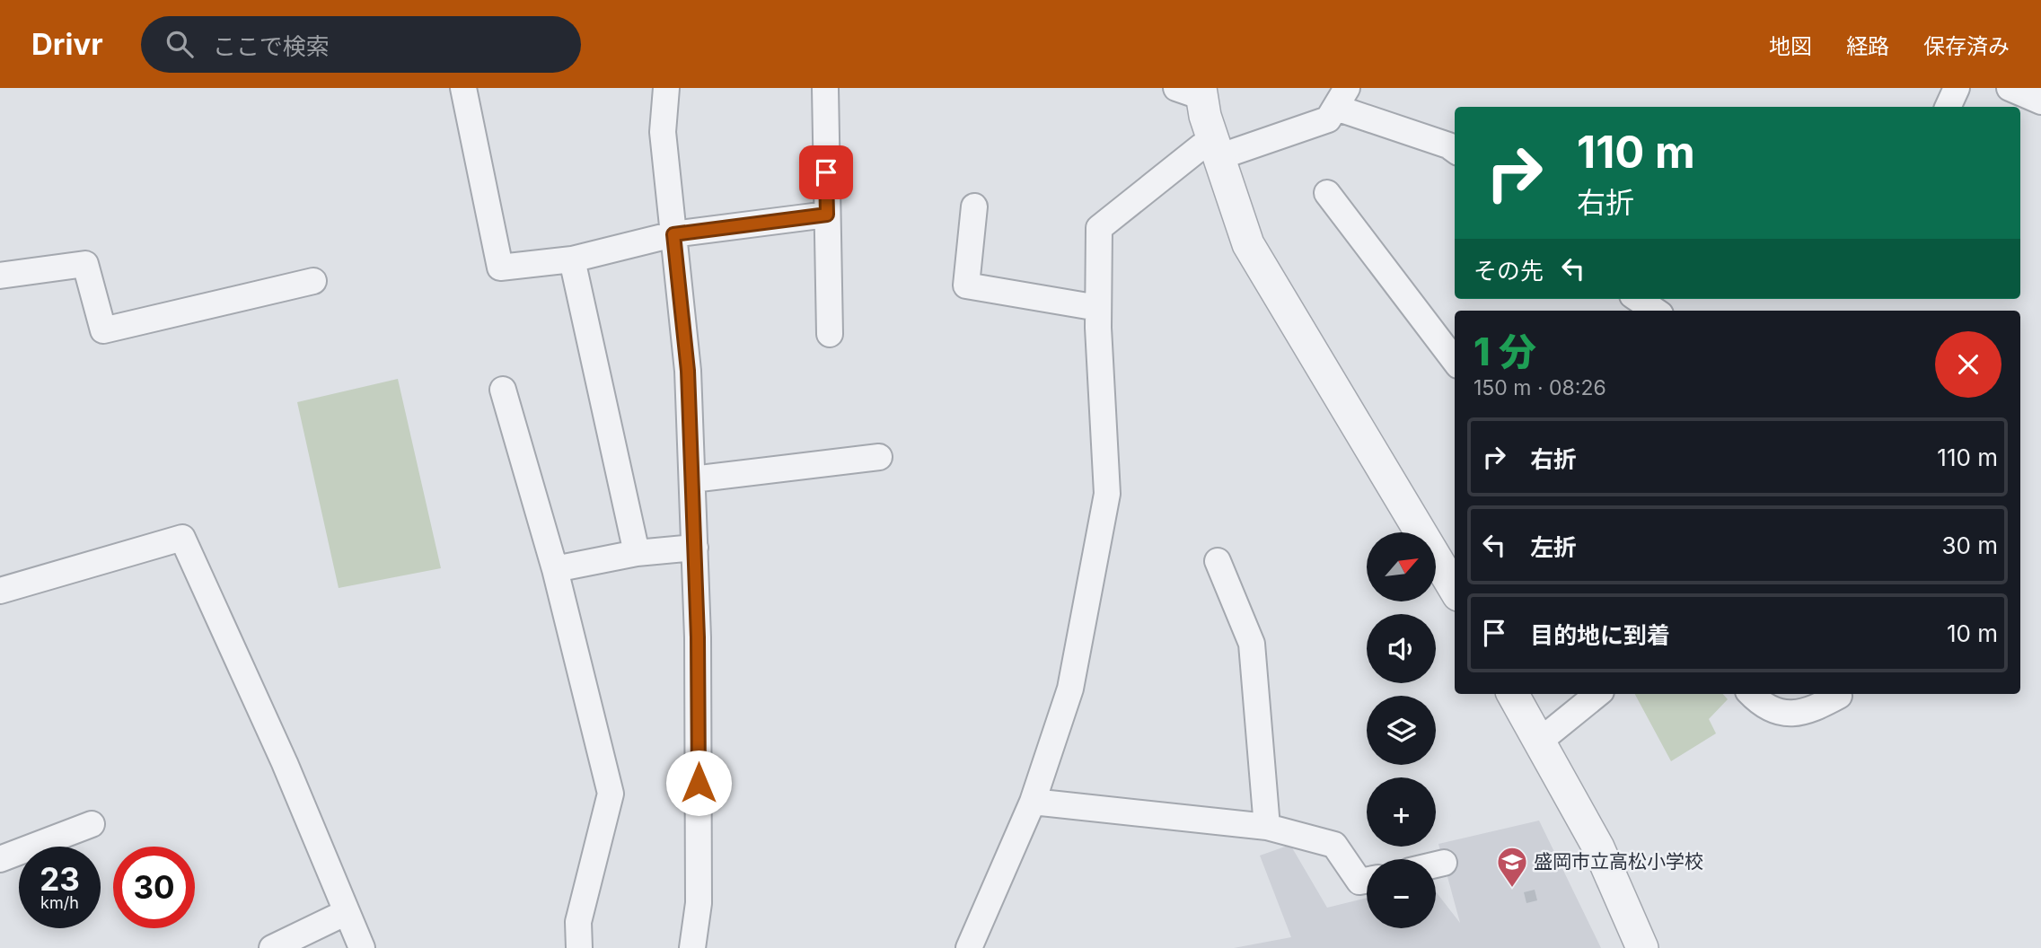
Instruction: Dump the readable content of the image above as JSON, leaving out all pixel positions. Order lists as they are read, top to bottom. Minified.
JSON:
{"places":{"school or university":["盛岡市立高松小学校"]},"north":"top right","page":{"header":"Drivr","search":"ここで検索","nav":["地図","経路","保存済み"],"turn":["110 m","右折"],"then":"その先","heading":["1 分","150 m · 08:26"],"list":[{"name":"右折","value":"110 m"},{"name":"左折","value":"30 m"},{"name":"目的地に到着","value":"10 m"}],"map_buttons":["+","−"],"speed":"23 km/h","limit":"30"}}
